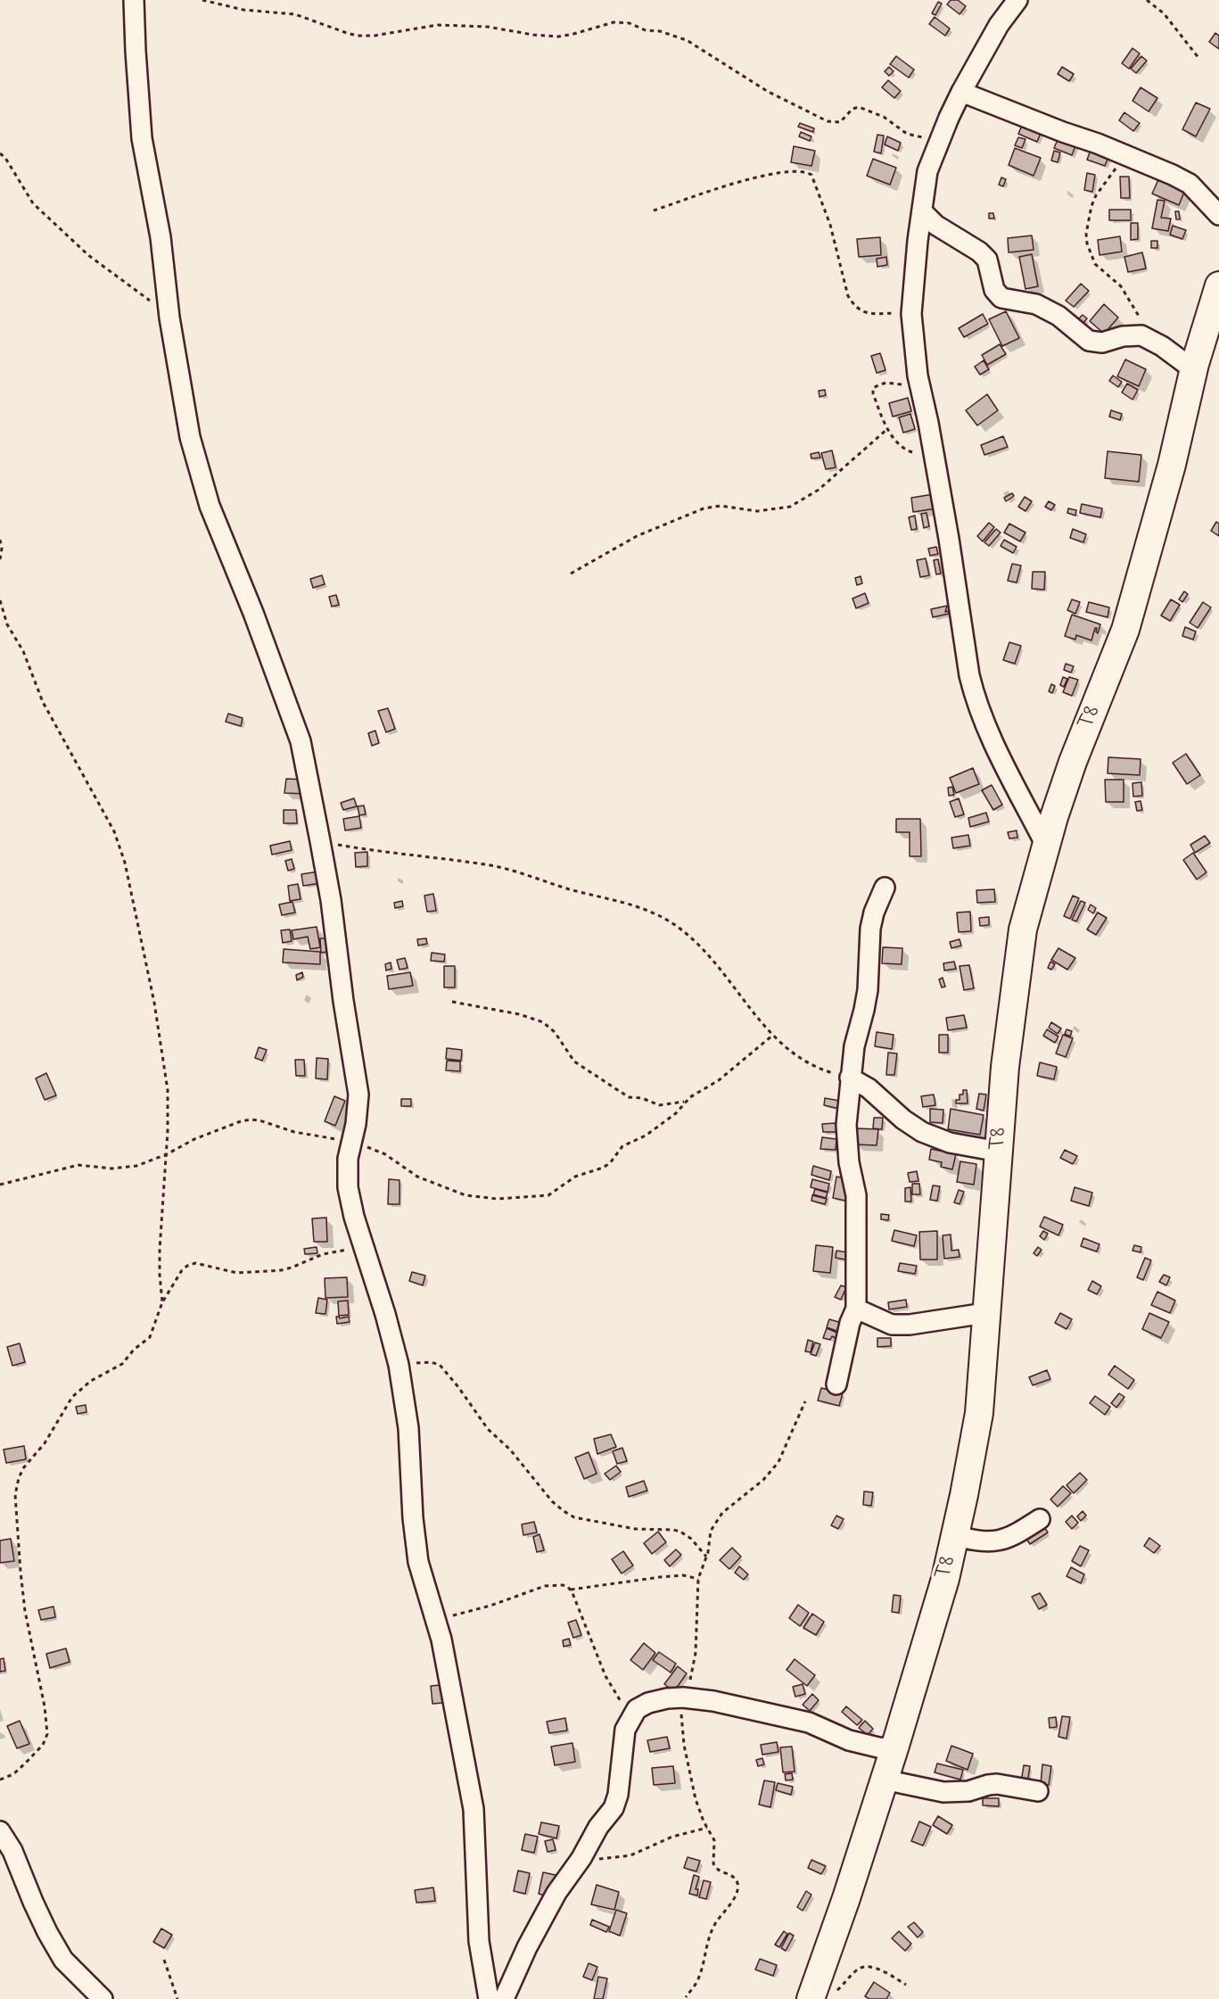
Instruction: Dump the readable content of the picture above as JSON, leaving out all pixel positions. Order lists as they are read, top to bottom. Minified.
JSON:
{"streets":{"street":["T8"]}}
